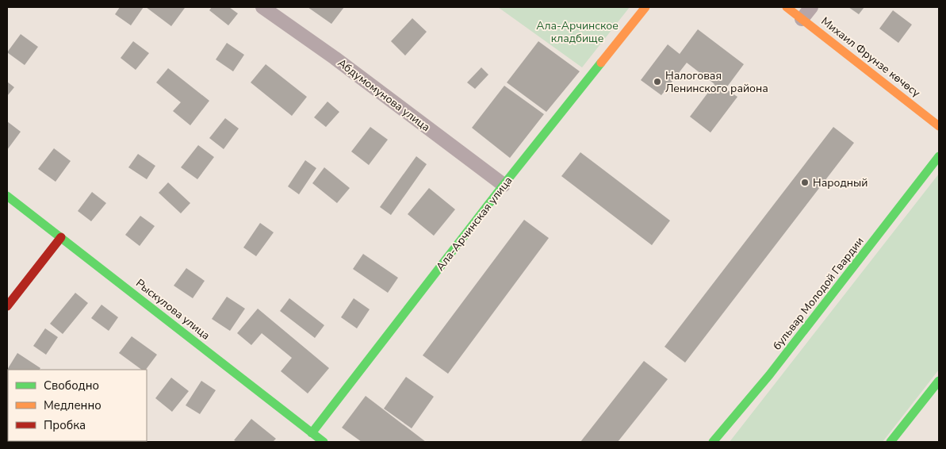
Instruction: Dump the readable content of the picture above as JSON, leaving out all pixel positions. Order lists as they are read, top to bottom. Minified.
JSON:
{"streets":{"main road":["Михаил Фрунзе көчөсү","Ала-Арчинская улица","бульвар Молодой Гвардии","Рыскулова улица"],"street":["Абдумомунова улица"]},"crossings":[["Абдумомунова улица","Ала-Арчинская улица"],["Ала-Арчинская улица","Рыскулова улица"]],"parks":["Ала-Арчинское кладбище"],"places":["Налоговая Ленинского района","Народный"],"legend":["Свободно","Медленно","Пробка"]}
